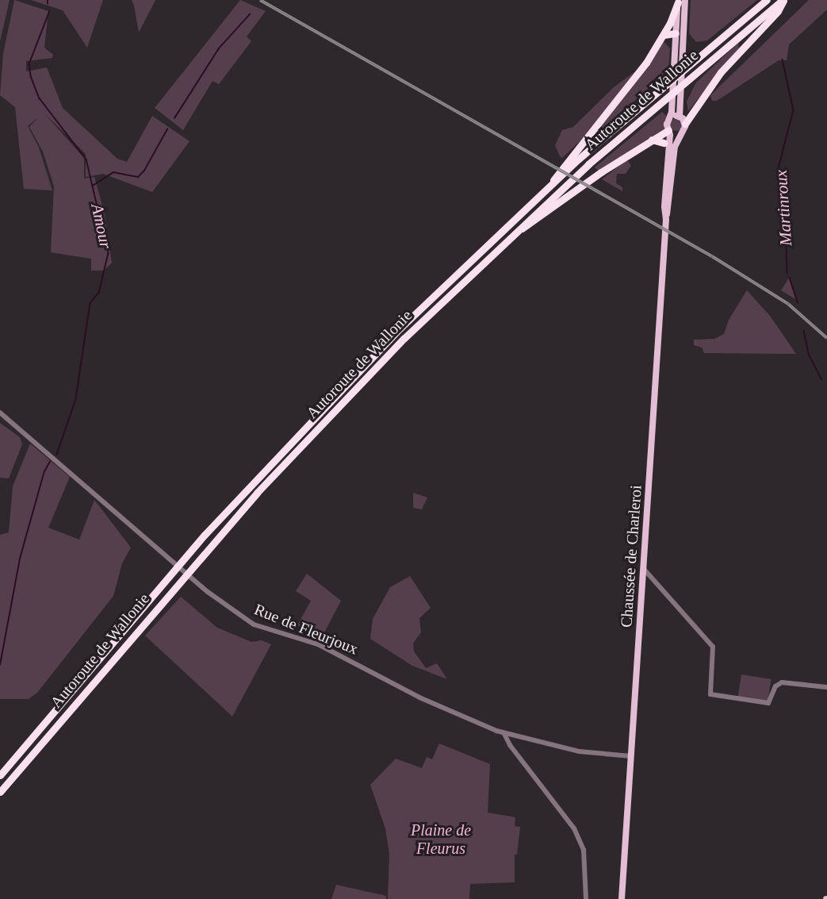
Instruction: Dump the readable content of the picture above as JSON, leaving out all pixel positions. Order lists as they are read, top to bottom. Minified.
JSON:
{"streets":{"highway":["Autoroute de Wallonie"],"main road":["Chaussée de Charleroi"],"street":["Rue de Fleurjoux"]},"crossings":[["Chaussée de Charleroi","Rue de Fleurjoux"]],"water":["Martinroux","Amour"],"parks":["Plaine de Fleurus"]}
